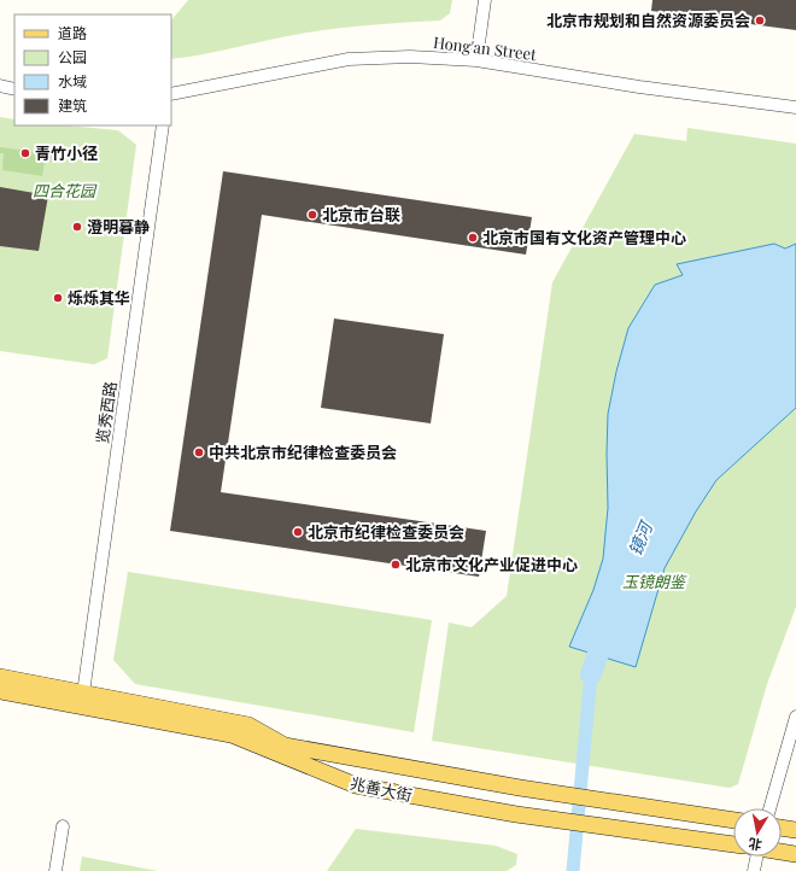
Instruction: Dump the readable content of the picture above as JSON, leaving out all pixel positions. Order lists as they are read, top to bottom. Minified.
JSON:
{"streets":{"main road":["兆善大街"],"street":["Hong'an Street","览秀西路"]},"crossings":[["览秀西路","兆善大街"]],"water":["镜河"],"parks":["四合花园","玉镜朗鉴"],"places":["北京市规划和自然资源委员会","青竹小径","北京市台联","澄明暮静","北京市国有文化资产管理中心","烁烁其华","中共北京市纪律检查委员会","北京市纪律检查委员会","北京市文化产业促进中心"],"legend":["道路","公园","水域","建筑"],"north":"bottom"}
